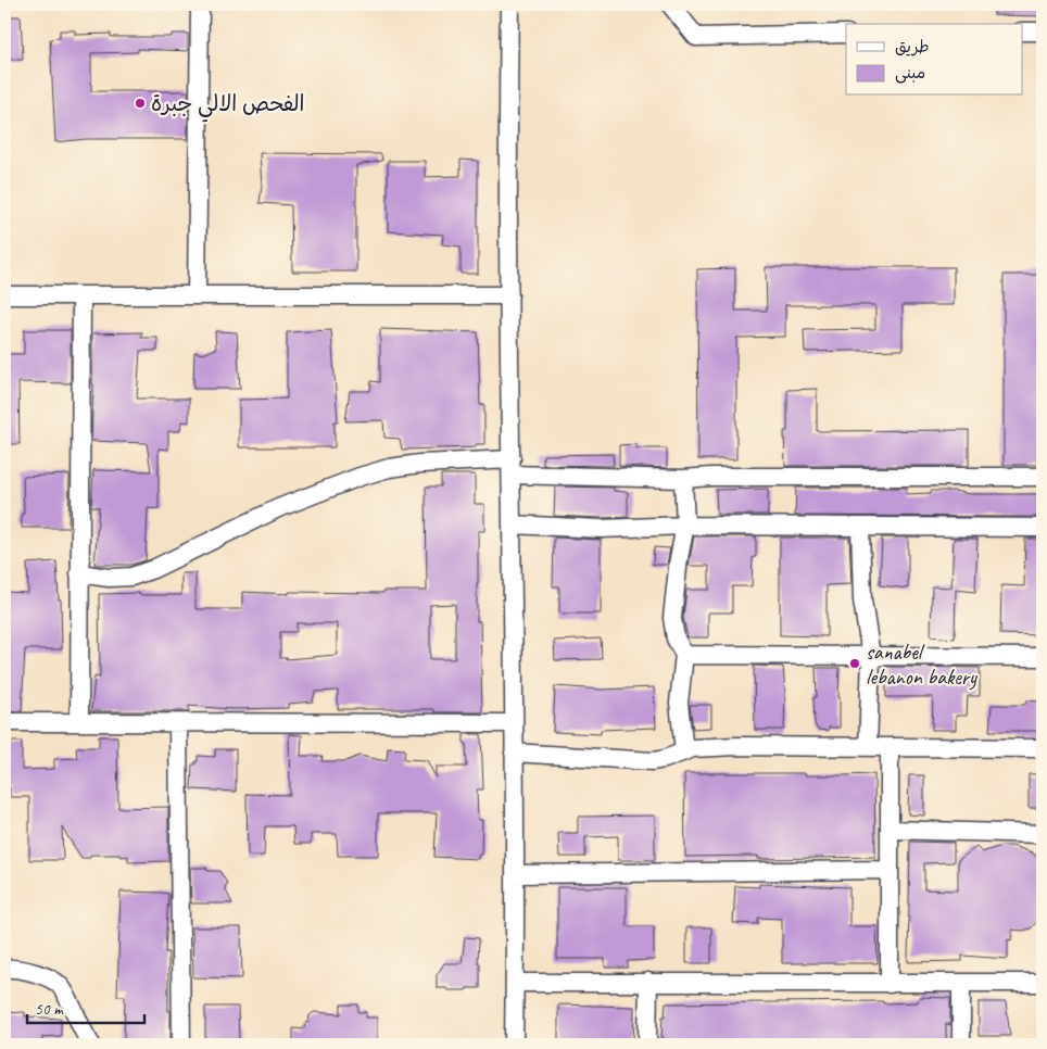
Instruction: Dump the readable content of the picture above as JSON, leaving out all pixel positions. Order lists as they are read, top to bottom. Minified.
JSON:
{"places":["الفحص الالي جبرة","sanabel lebanon bakery"],"legend":["طريق","مبنى"],"scale_bar":"50 m"}
